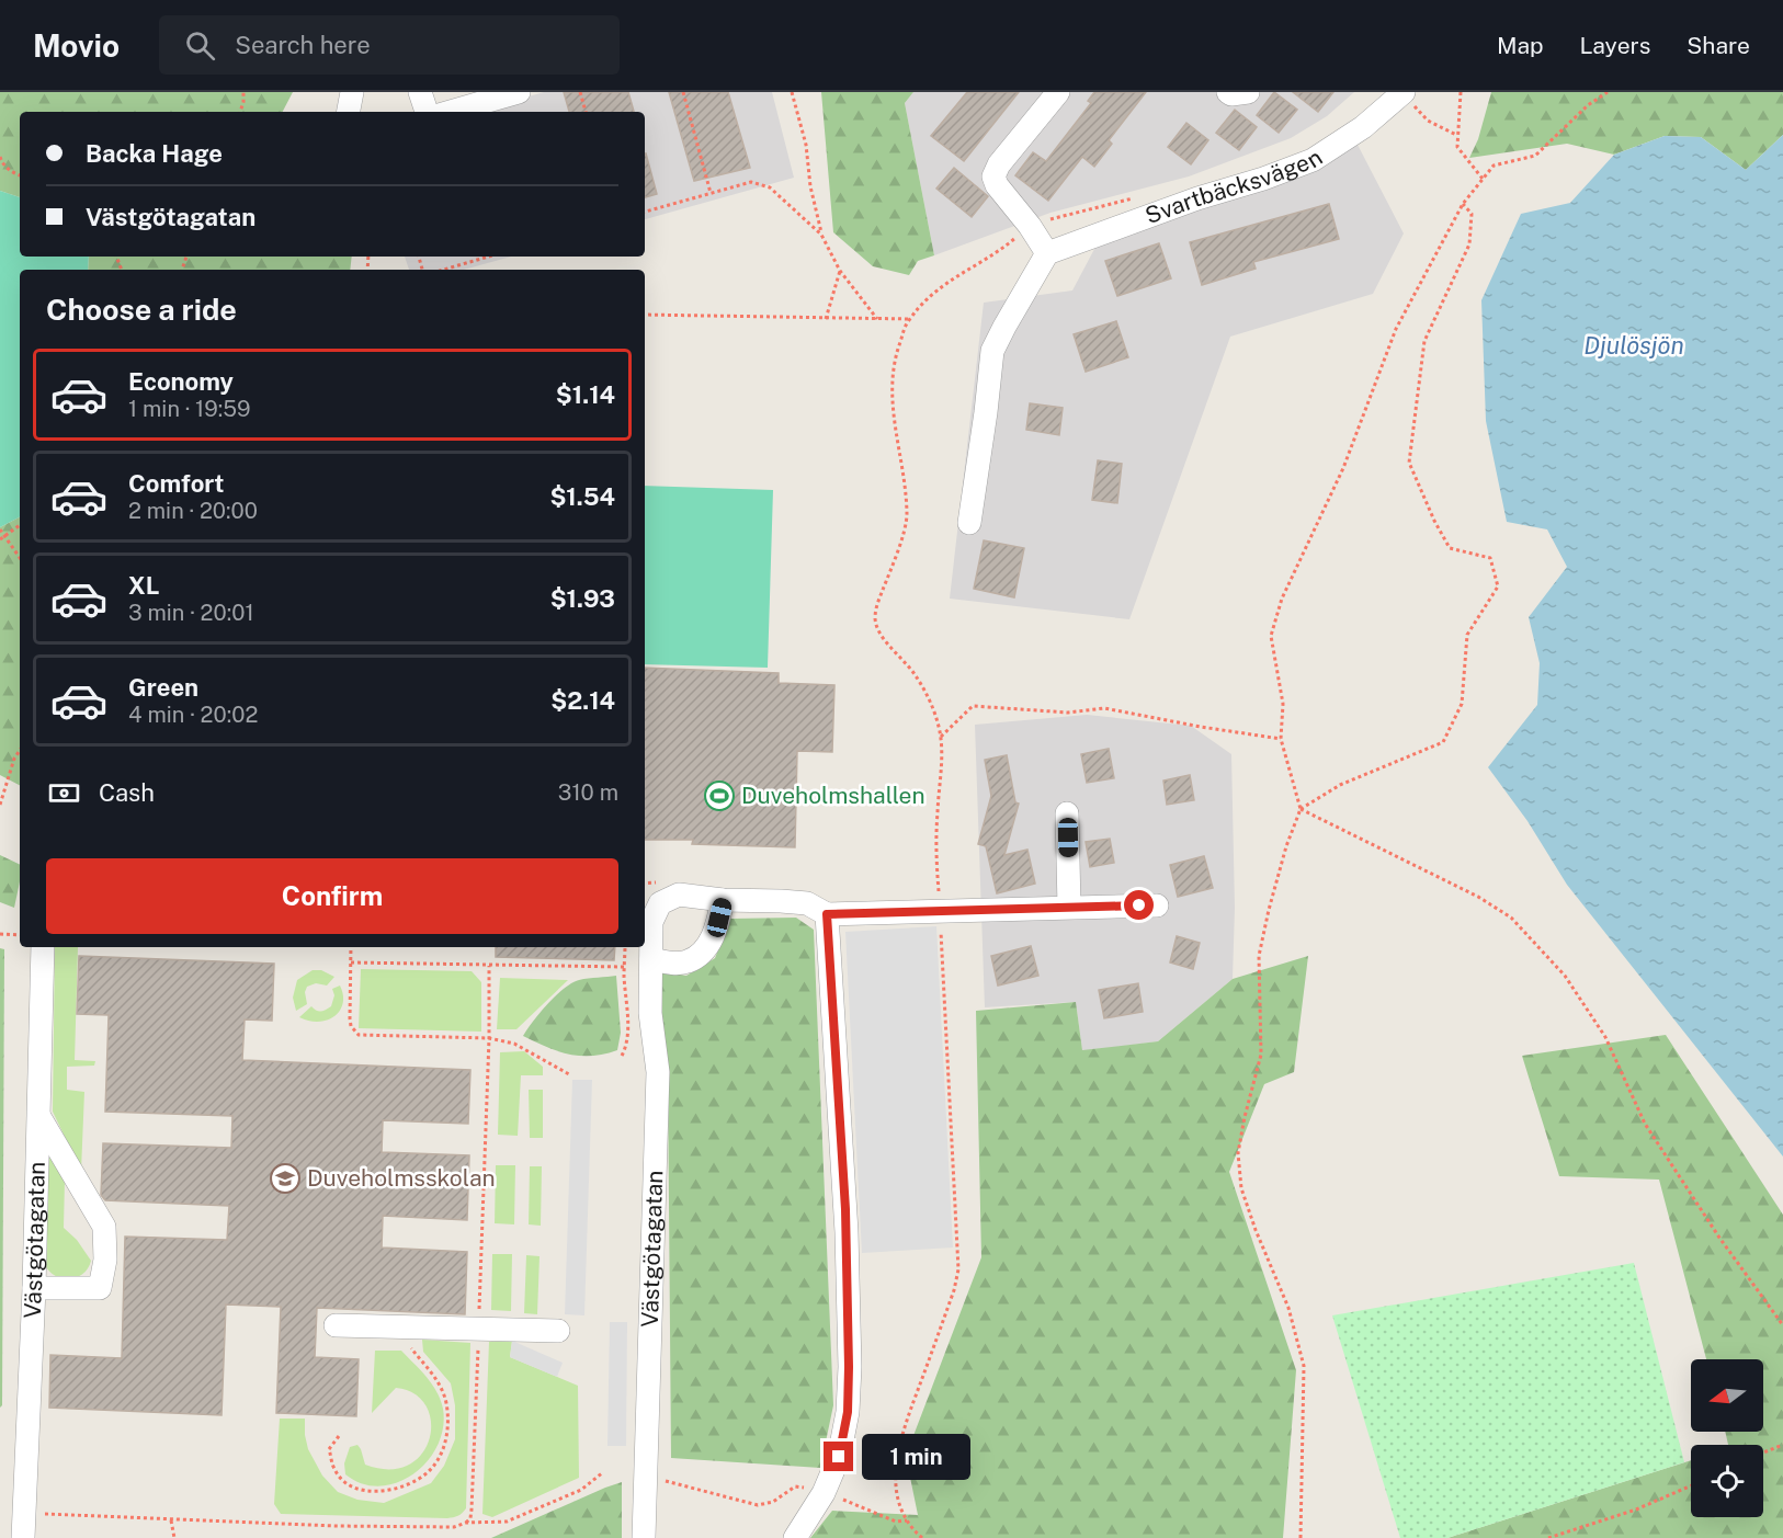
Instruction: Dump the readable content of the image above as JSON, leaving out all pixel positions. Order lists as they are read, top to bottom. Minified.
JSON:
{"streets":{"street":["Svartbäcksvägen","Västgötagatan"]},"water":["Djulösjön"],"places":{"sports":["Duveholmshallen"],"school or university":["Duveholmsskolan"]},"north":"left","page":{"header":"Movio","search":"Search here","nav":["Map","Layers","Share"],"banner":["Backa Hage","Västgötagatan"],"heading":"Choose a ride","list":[{"name":"Economy","note":"1 min · 19:59","value":"$1.14"},{"name":"Comfort","note":"2 min · 20:00","value":"$1.54"},{"name":"XL","note":"3 min · 20:01","value":"$1.93"},{"name":"Green","note":"4 min · 20:02","value":"$2.14"}],"pay":["Cash","310 m"],"buttons":"Confirm","bubble":"1 min"}}
